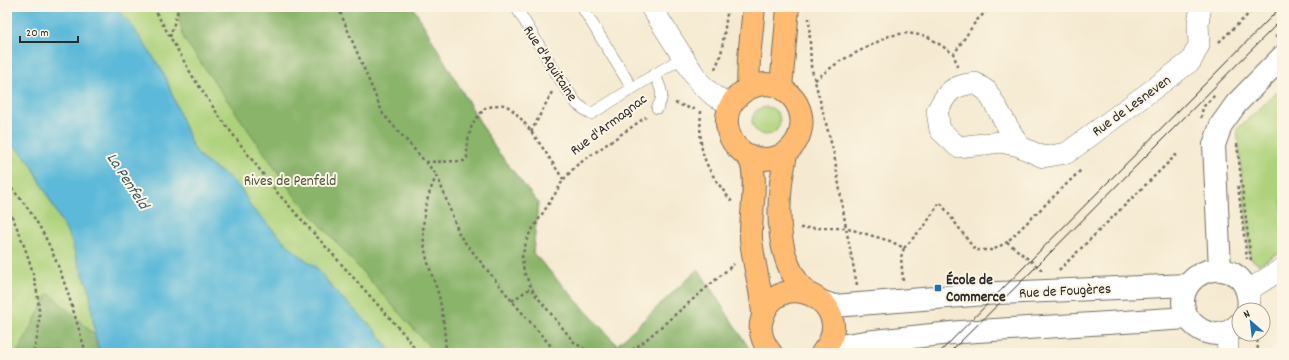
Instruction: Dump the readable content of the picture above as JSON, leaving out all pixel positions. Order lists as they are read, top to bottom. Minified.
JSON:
{"streets":{"street":["Rue de Lesneven","Rue de Fougères"],"lane":["Rue d'Aquitaine","Rue d'Armagnac"]},"crossings":[["Rue d'Aquitaine","Rue d'Armagnac"]],"water":["La Penfeld"],"parks":["Rives de Penfeld"],"places":{"transit":["École de Commerce"]},"scale_bar":"20 m","north":"top left"}
